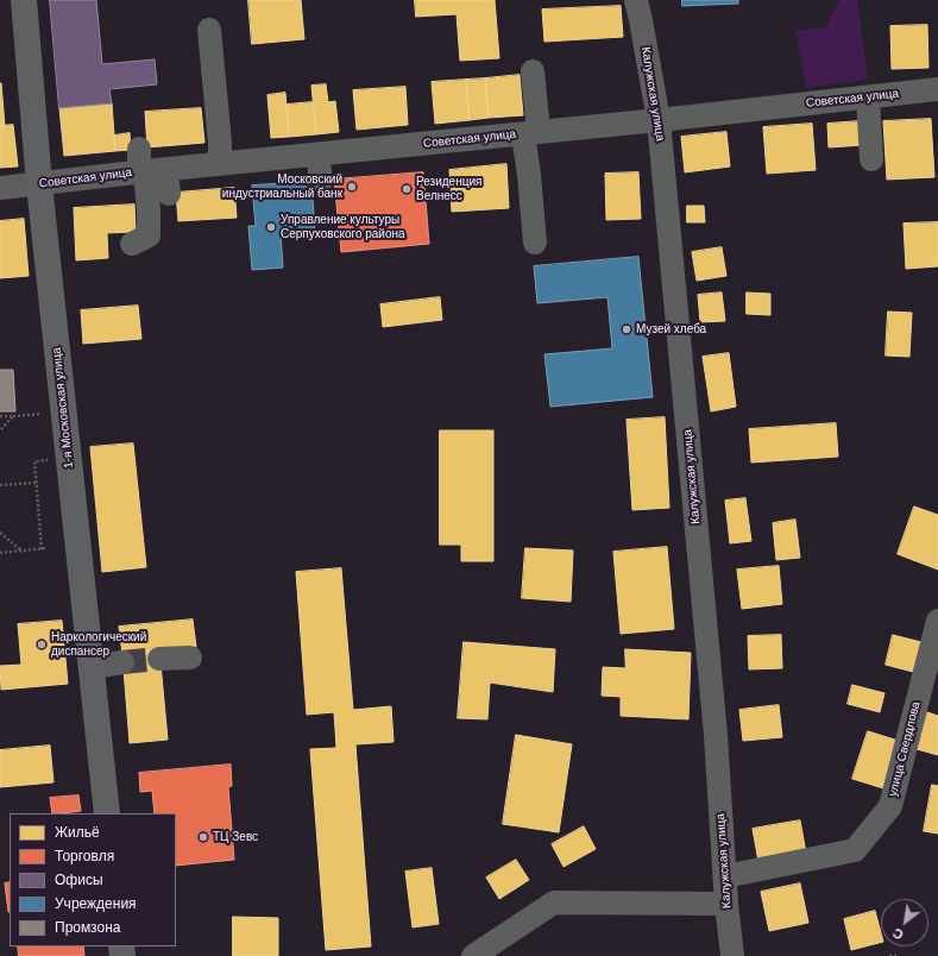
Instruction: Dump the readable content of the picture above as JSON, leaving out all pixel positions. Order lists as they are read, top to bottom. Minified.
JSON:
{"streets":{"main road":["1-я Московская улица"],"street":["Калужская улица","Советская улица","улица Свердлова"]},"crossings":[["Калужская улица","Советская улица"],["Калужская улица","улица Свердлова"],["Советская улица","1-я Московская улица"]],"places":["Московский индустриальный банк","Резиденция Велнесс","Управление культуры Серпуховского района","Музей хлеба","Наркологический диспансер","ТЦ Зевс"],"legend":["Жильё","Торговля","Офисы","Учреждения","Промзона"],"north":"bottom left"}
